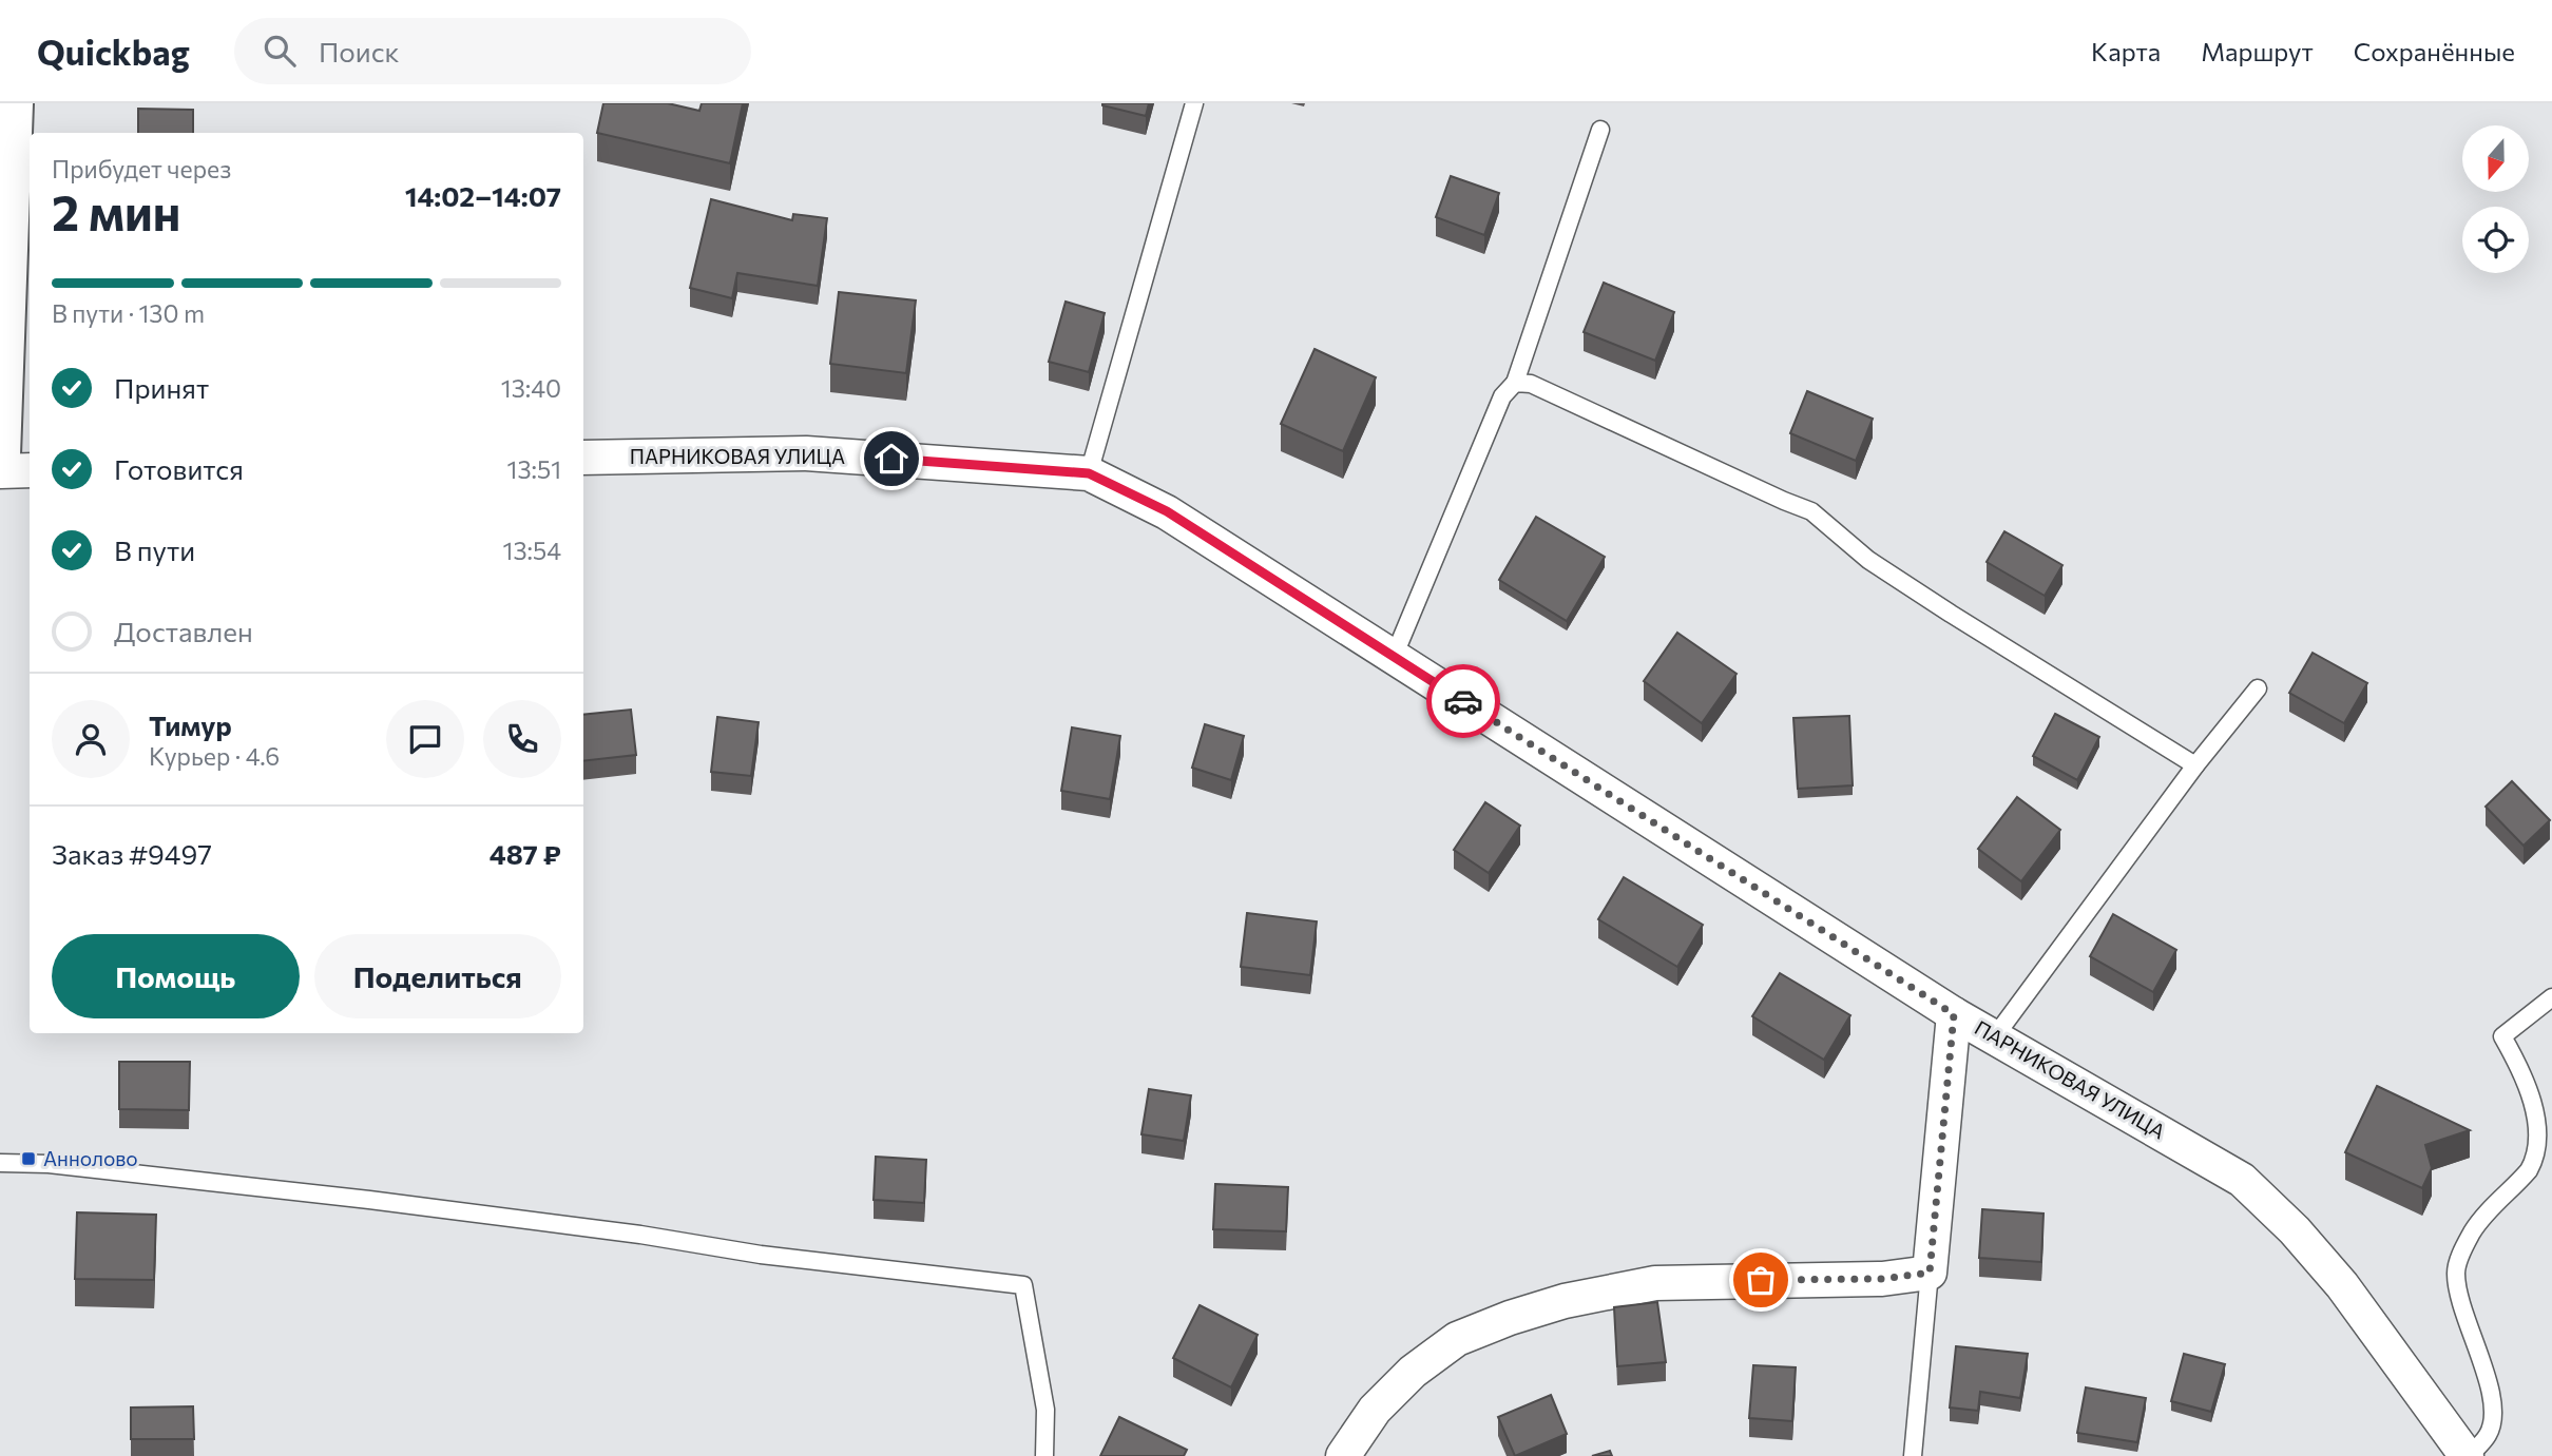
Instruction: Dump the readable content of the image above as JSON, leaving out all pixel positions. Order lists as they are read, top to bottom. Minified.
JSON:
{"streets":{"street":["ПАРНИКОВАЯ УЛИЦА"]},"places":{"transit":["Аннолово"]},"north":"bottom","page":{"header":"Quickbag","search":"Поиск","nav":["Карта","Маршрут","Сохранённые"],"heading":["2 мин","Прибудет через","14:02–14:07"],"panel":["Тимур","Курьер · 4.6","Заказ #9497","487 ₽"],"bar":"В пути · 130 m","list":[["Принят","13:40"],["Готовится","13:51"],["В пути","13:54"],"Доставлен"],"buttons":["Помощь","Поделиться"]}}
